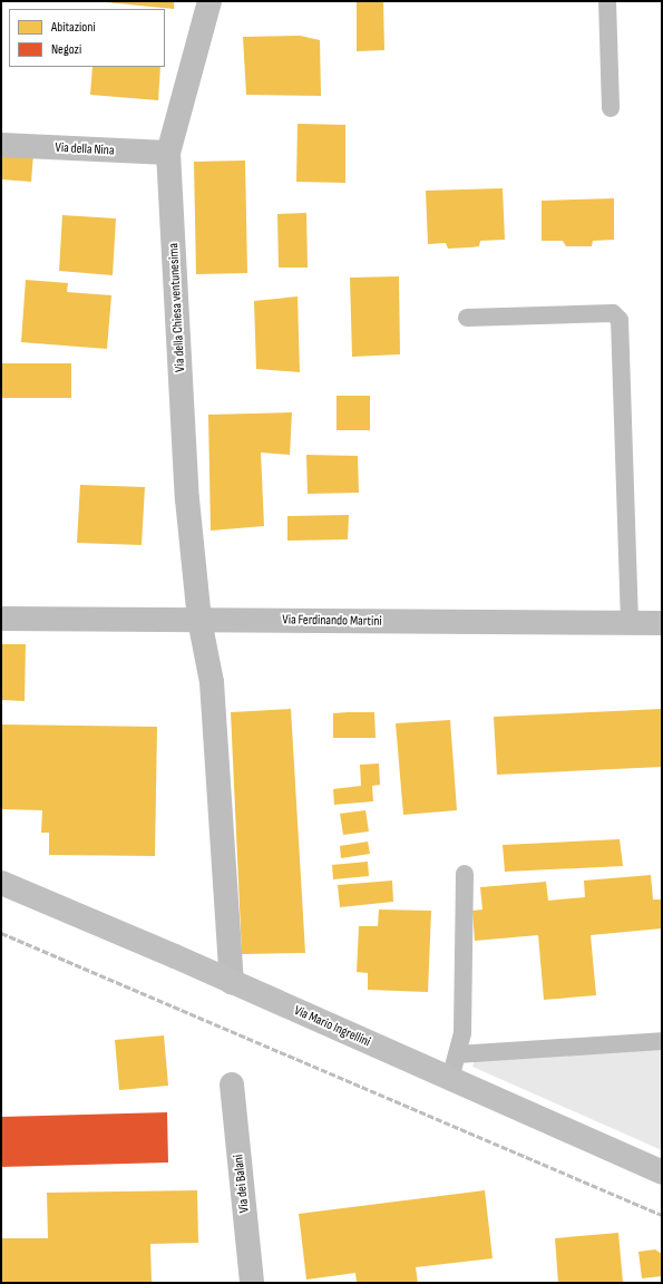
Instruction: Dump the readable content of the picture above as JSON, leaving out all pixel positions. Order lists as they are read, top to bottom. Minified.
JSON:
{"streets":{"street":["Via della Nina","Via della Chiesa ventunesima","Via Ferdinando Martini","Via Mario Ingrellini","Via dei Balani"]},"crossings":[["Via della Nina","Via della Chiesa ventunesima"],["Via della Chiesa ventunesima","Via Ferdinando Martini"],["Via della Chiesa ventunesima","Via Mario Ingrellini"]],"legend":["Abitazioni","Negozi"]}
